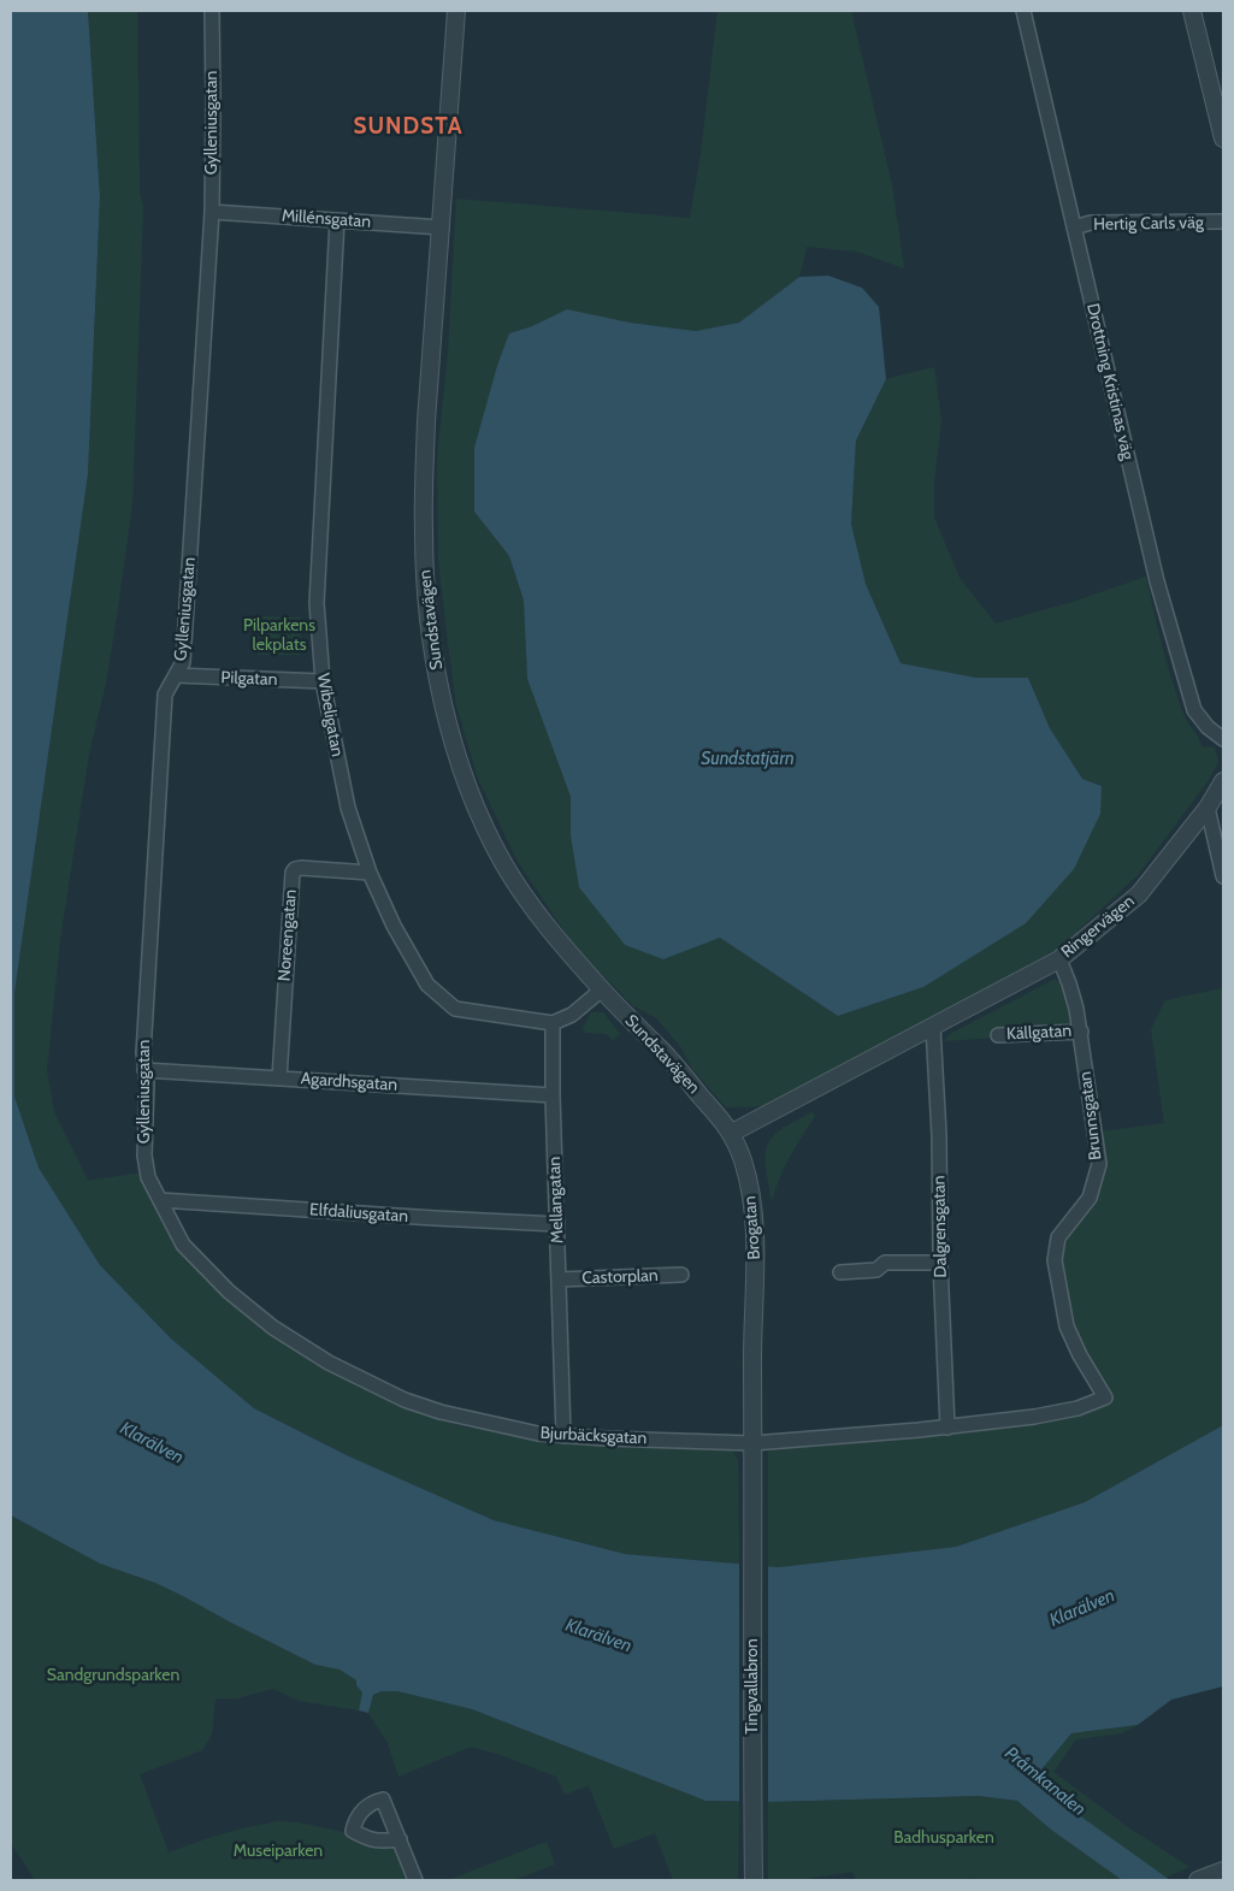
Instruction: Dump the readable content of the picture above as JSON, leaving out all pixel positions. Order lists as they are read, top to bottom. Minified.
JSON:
{"streets":{"street":["Gylleniusgatan","Millénsgatan","Hertig Carls väg","Drottning Kristinas väg","Sundstavägen","Pilgatan","Wibeligatan","Ringervägen","Noreengatan","Källgatan","Agardhsgatan","Brunnsgatan","Mellangatan","Elfdaliusgatan","Dalgrensgatan","Brogatan","Castorplan","Bjurbäcksgatan","Tingvallabron"]},"crossings":[["Gylleniusgatan","Millénsgatan"],["Gylleniusgatan","Pilgatan"],["Gylleniusgatan","Agardhsgatan"],["Gylleniusgatan","Elfdaliusgatan"],["Gylleniusgatan","Bjurbäcksgatan"],["Millénsgatan","Sundstavägen"],["Millénsgatan","Wibeligatan"],["Hertig Carls väg","Drottning Kristinas väg"],["Sundstavägen","Brogatan"],["Pilgatan","Wibeligatan"],["Wibeligatan","Noreengatan"],["Wibeligatan","Mellangatan"],["Ringervägen","Brunnsgatan"],["Ringervägen","Dalgrensgatan"],["Noreengatan","Agardhsgatan"],["Källgatan","Brunnsgatan"],["Agardhsgatan","Mellangatan"],["Brunnsgatan","Bjurbäcksgatan"],["Mellangatan","Elfdaliusgatan"],["Mellangatan","Castorplan"],["Mellangatan","Bjurbäcksgatan"],["Elfdaliusgatan","Bjurbäcksgatan"],["Dalgrensgatan","Bjurbäcksgatan"],["Brogatan","Bjurbäcksgatan"],["Brogatan","Tingvallabron"]],"districts":["SUNDSTA"],"water":["Sundstatjärn","Klarälven","Pråmkanalen"],"parks":["Pilparkens lekplats","Sandgrundsparken","Badhusparken","Museiparken"]}
